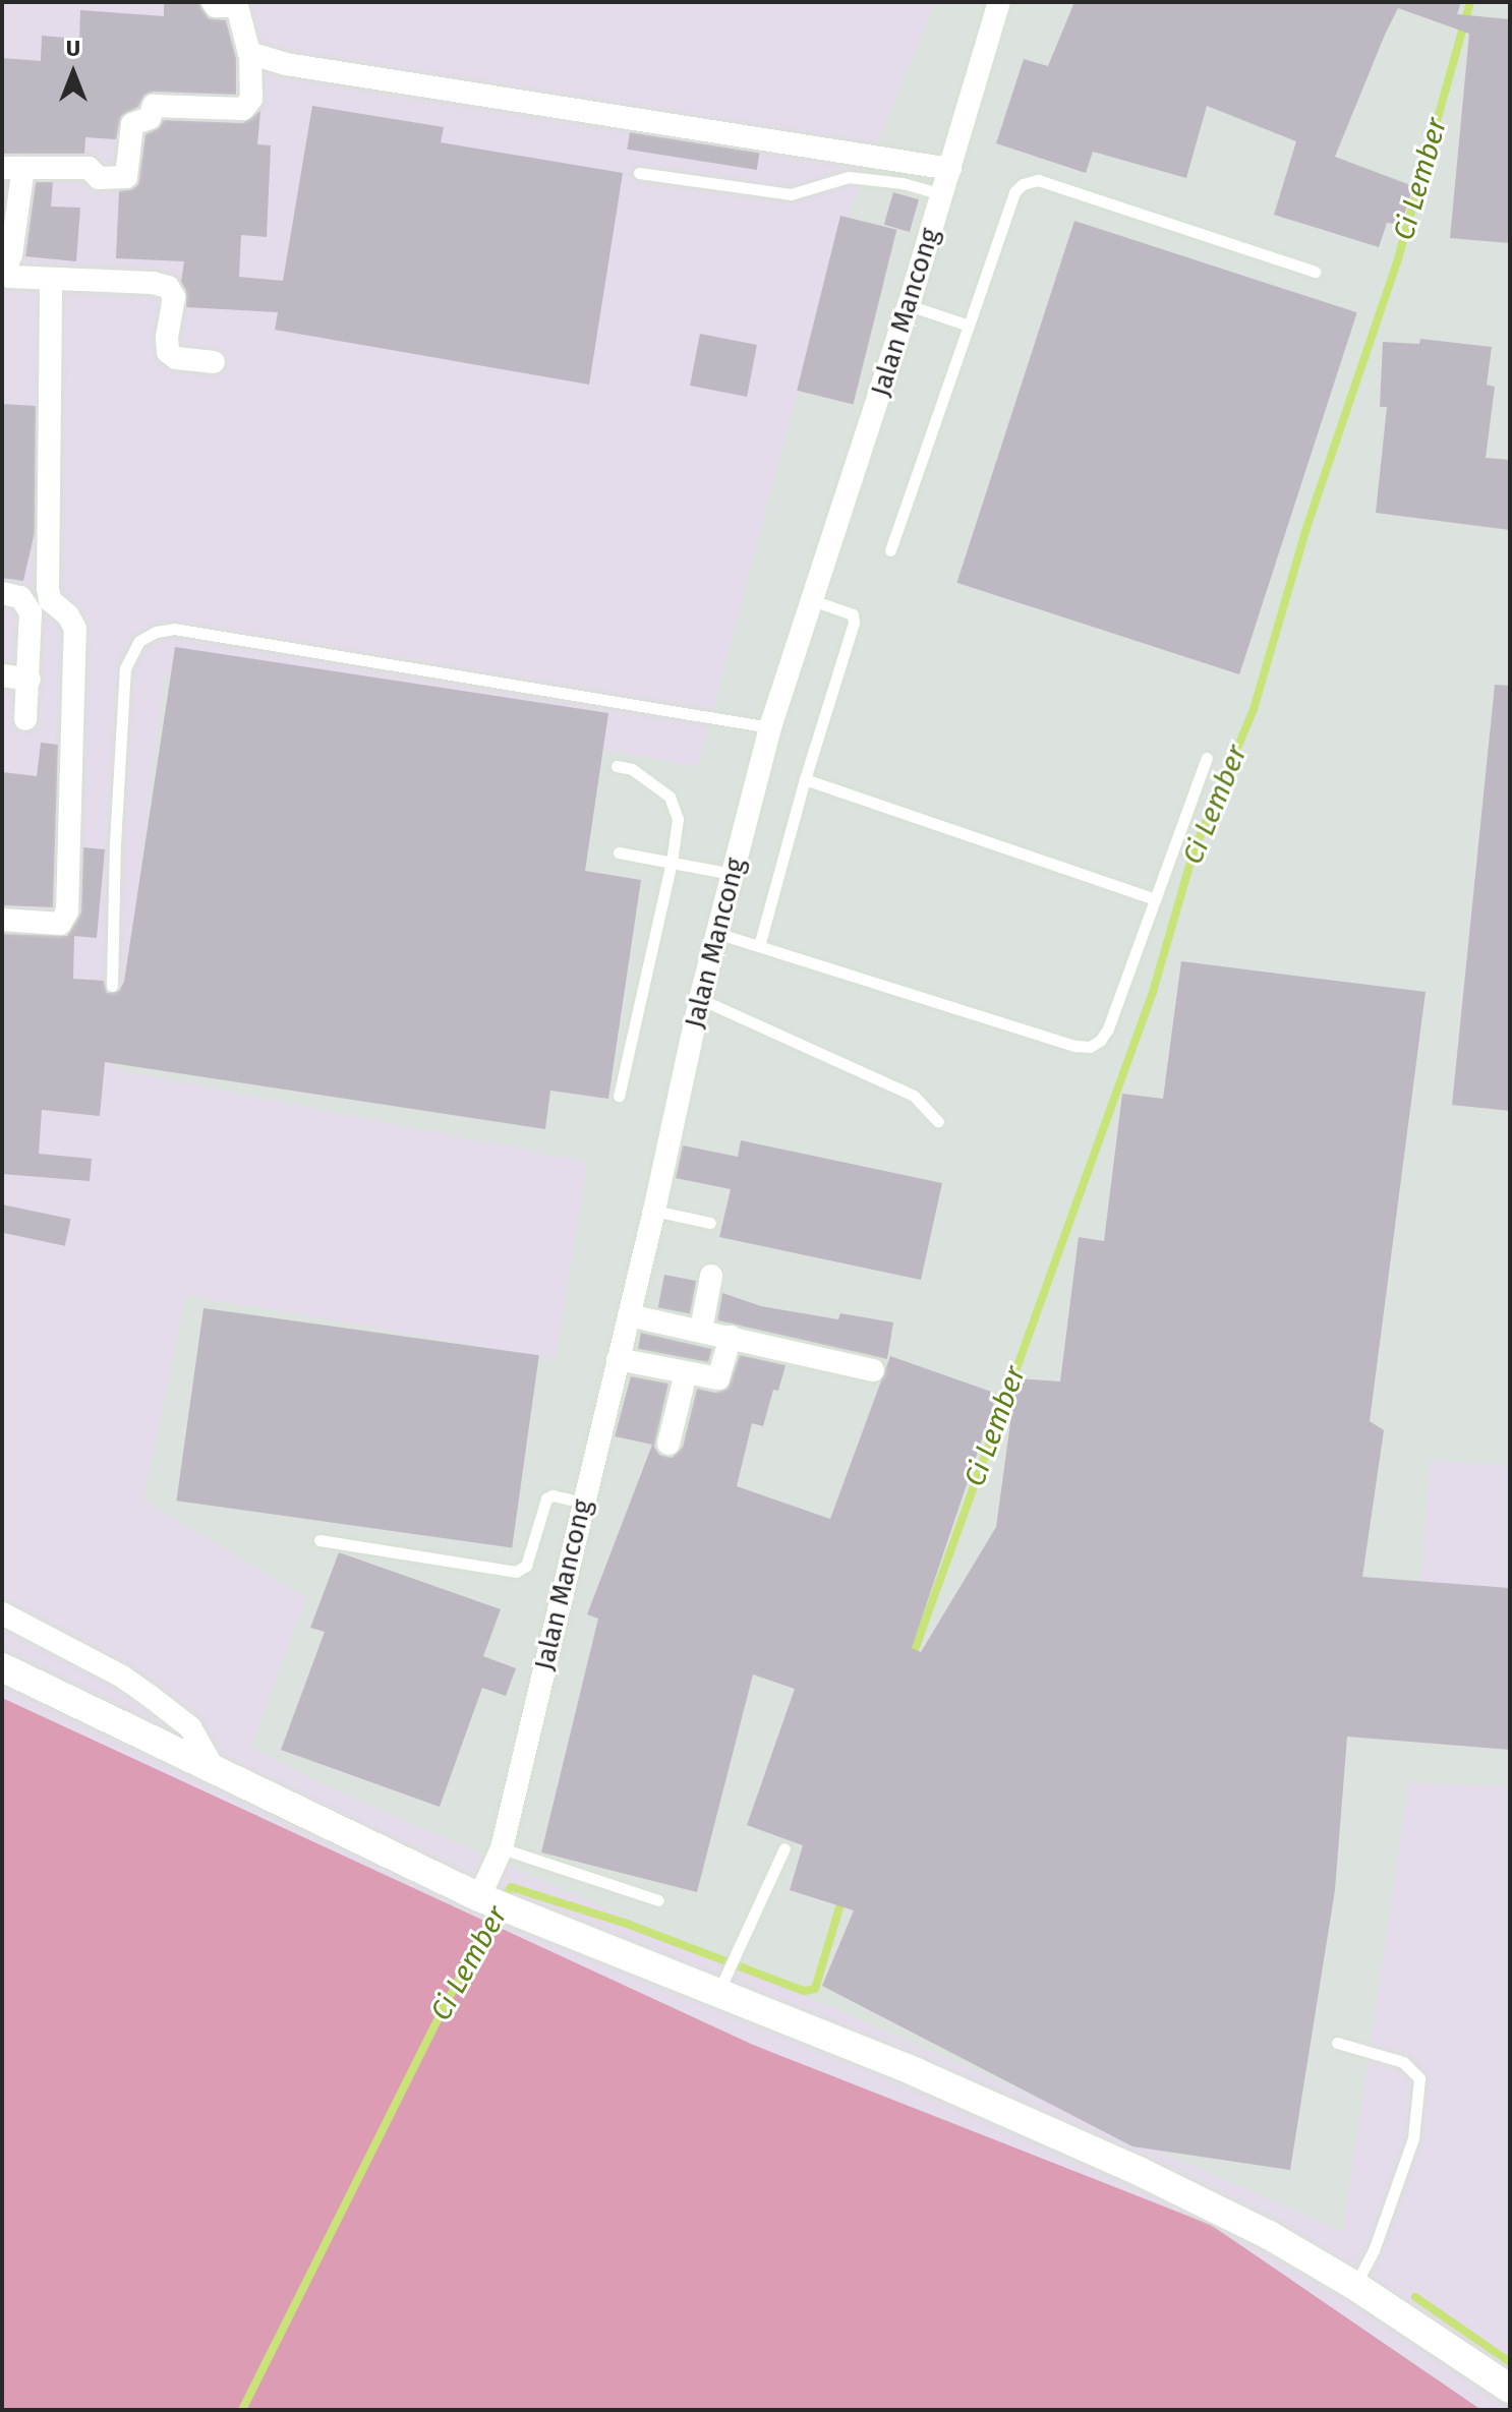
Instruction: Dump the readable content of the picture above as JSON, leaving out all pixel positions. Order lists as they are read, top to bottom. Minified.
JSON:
{"streets":{"street":["Jalan Mancong"]},"water":["Ci Lember"],"north":"top"}
